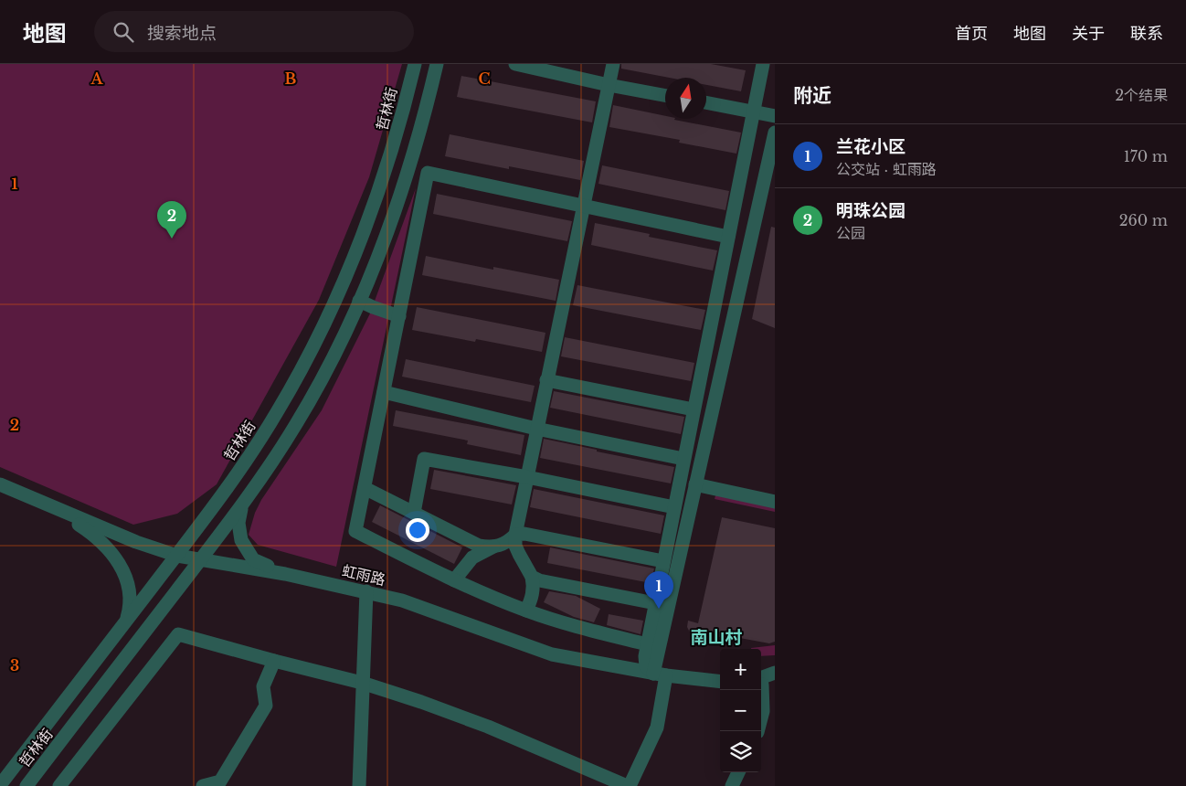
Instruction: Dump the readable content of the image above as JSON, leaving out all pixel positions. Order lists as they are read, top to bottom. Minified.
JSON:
{"streets":{"street":["哲林街","虹雨路"]},"crossings":[["哲林街","虹雨路"]],"districts":["南山村"],"north":"top","page":{"header":"地图","search":"搜索地点","nav":["首页","地图","关于","联系"],"heading":["附近","2个结果"],"list":[{"mark":"1","name":"兰花小区","note":"公交站 · 虹雨路","value":"170 m"},{"mark":"2","name":"明珠公园","note":"公园","value":"260 m"}],"pins":["2","1"],"map_buttons":["+","−"]},"grid":{"columns":["A","B","C"],"rows":["1","2","3"]}}
